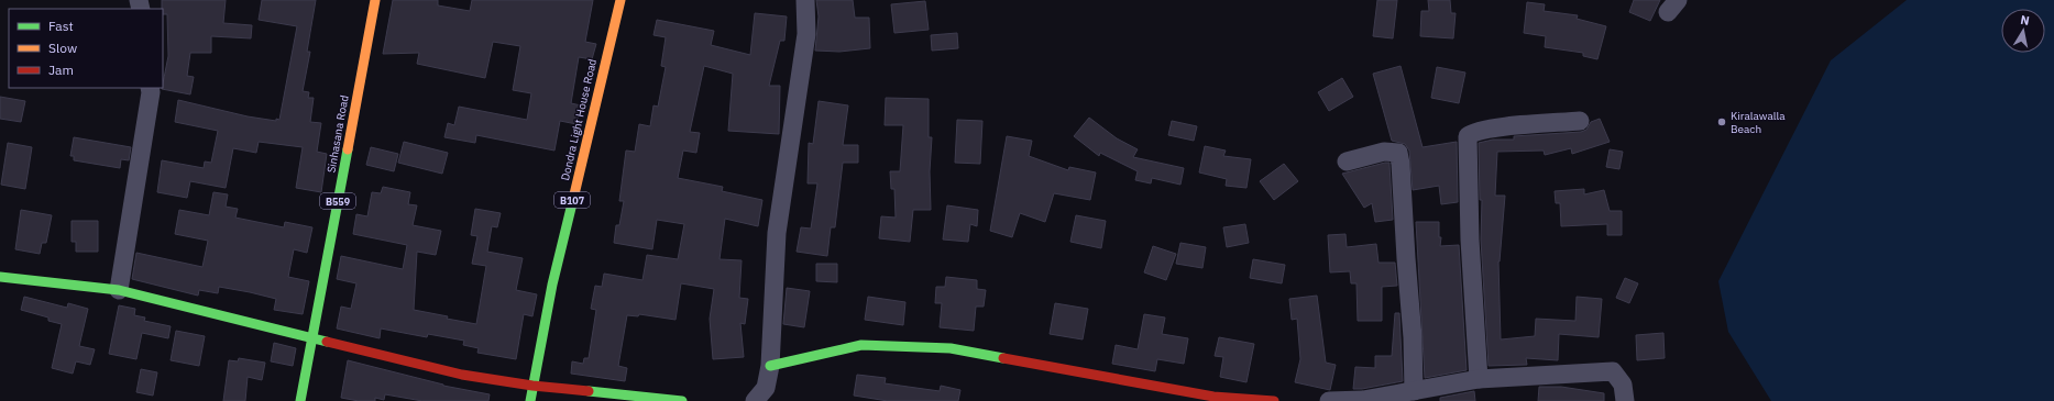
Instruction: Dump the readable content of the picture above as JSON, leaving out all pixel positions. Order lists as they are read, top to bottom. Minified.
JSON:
{"streets":{"street":["Dondra Light House Road","Sinhasana Road","B107","B559"]},"places":["Kiralawalla Beach"],"legend":["Fast","Slow","Jam"],"north":"top"}
